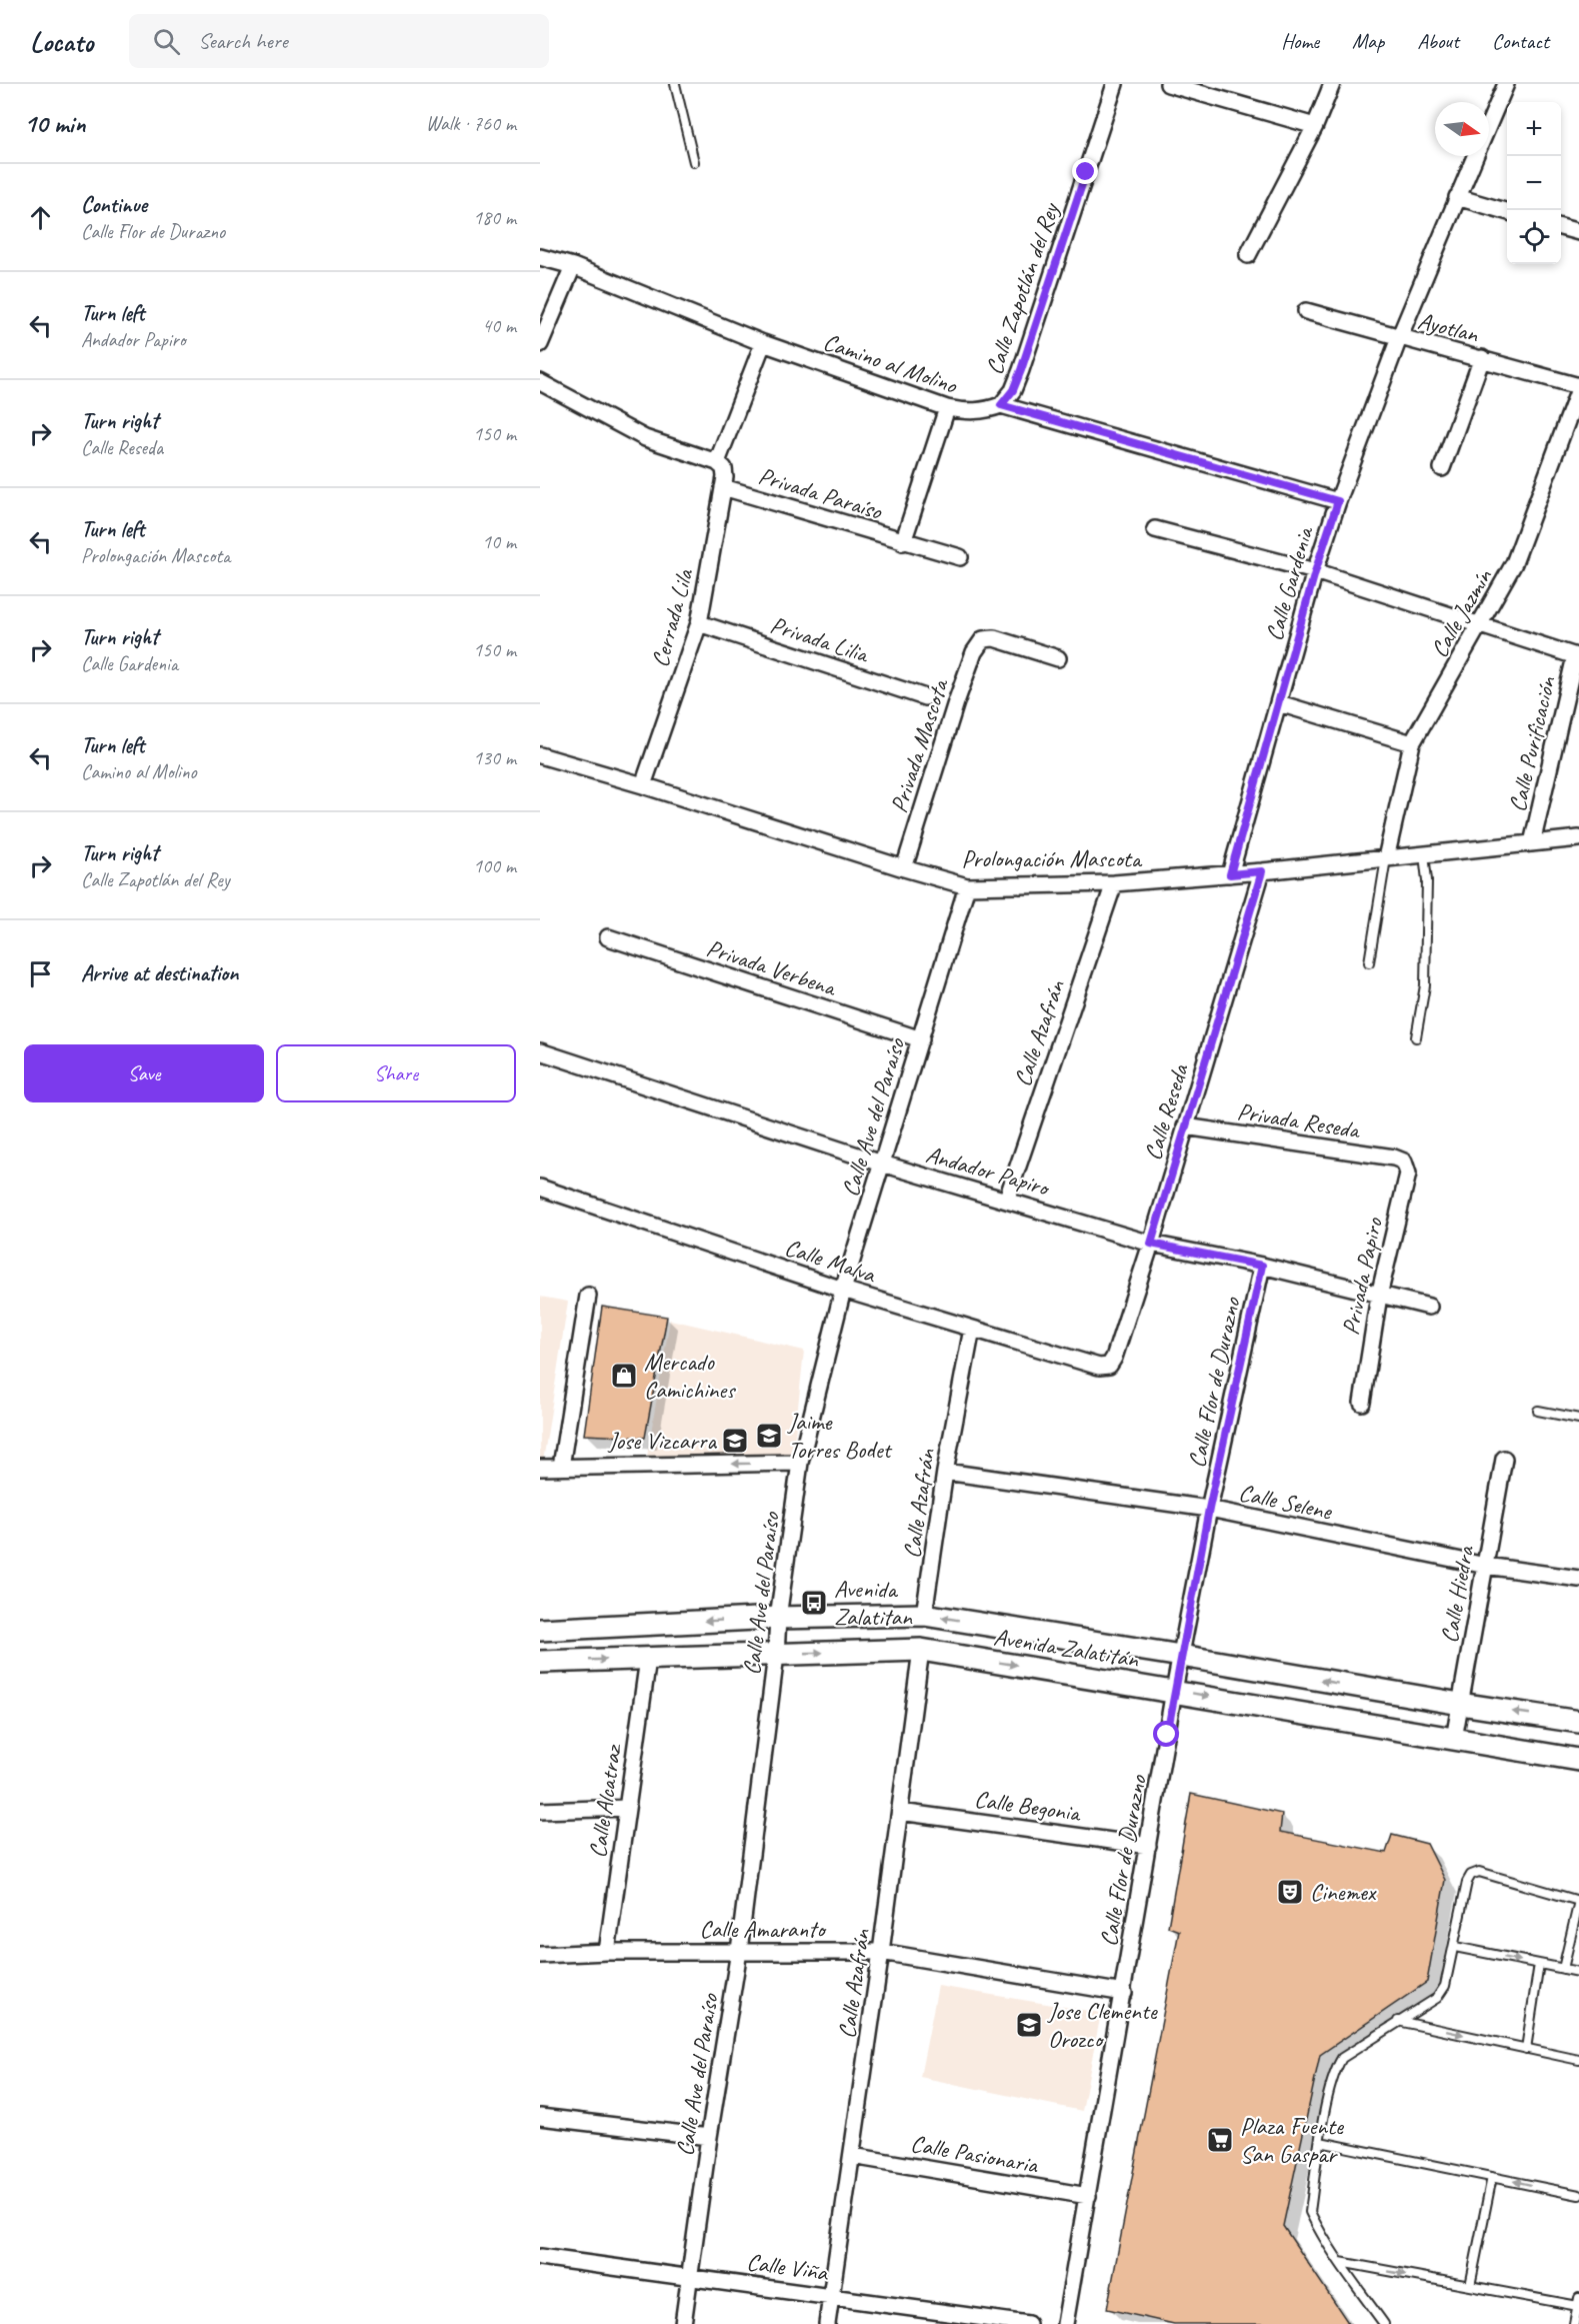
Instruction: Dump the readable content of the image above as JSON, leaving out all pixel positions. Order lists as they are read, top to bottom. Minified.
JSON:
{"streets":{"street":["Calle Zapotlán del Rey","Ayotlan","Camino al Molino","Privada Paraíso","Calle Gardenia","Calle Jazmín","Cerrada Lila","Privada Lilia","Calle Purificación","Privada Mascota","Prolongación Mascota","Privada Verbena","Calle Azafrán","Calle Reseda","Calle Ave del Paraíso","Privada Reseda","Andador Papiro","Calle Malva","Privada Papiro","Calle Flor de Durazno","Calle Selene","Calle Hiedra","Avenida Zalatitán","Calle Alcatraz","Calle Begonia","Calle Amaranto","Calle Pasionaria","Calle Viña"]},"crossings":[["Calle Zapotlán del Rey","Camino al Molino"],["Ayotlan","Calle Gardenia"],["Ayotlan","Calle Jazmín"],["Camino al Molino","Privada Paraíso"],["Camino al Molino","Calle Gardenia"],["Privada Paraíso","Cerrada Lila"],["Calle Gardenia","Prolongación Mascota"],["Calle Jazmín","Prolongación Mascota"],["Cerrada Lila","Privada Lilia"],["Cerrada Lila","Prolongación Mascota"],["Calle Purificación","Prolongación Mascota"],["Privada Mascota","Prolongación Mascota"],["Prolongación Mascota","Calle Azafrán"],["Prolongación Mascota","Calle Reseda"],["Prolongación Mascota","Calle Ave del Paraíso"],["Privada Verbena","Calle Ave del Paraíso"],["Calle Azafrán","Andador Papiro"],["Calle Azafrán","Calle Malva"],["Calle Azafrán","Calle Selene"],["Calle Azafrán","Avenida Zalatitán"],["Calle Azafrán","Calle Begonia"],["Calle Azafrán","Calle Amaranto"],["Calle Azafrán","Calle Pasionaria"],["Calle Azafrán","Calle Viña"],["Calle Reseda","Privada Reseda"],["Calle Reseda","Andador Papiro"],["Calle Reseda","Calle Malva"],["Calle Ave del Paraíso","Andador Papiro"],["Calle Ave del Paraíso","Calle Malva"],["Calle Ave del Paraíso","Avenida Zalatitán"],["Calle Ave del Paraíso","Calle Amaranto"],["Calle Ave del Paraíso","Calle Viña"],["Privada Reseda","Privada Papiro"],["Andador Papiro","Privada Papiro"],["Andador Papiro","Calle Flor de Durazno"],["Calle Flor de Durazno","Calle Selene"],["Calle Flor de Durazno","Avenida Zalatitán"],["Calle Flor de Durazno","Calle Begonia"],["Calle Flor de Durazno","Calle Amaranto"],["Calle Flor de Durazno","Calle Pasionaria"],["Calle Selene","Calle Hiedra"],["Calle Hiedra","Avenida Zalatitán"],["Avenida Zalatitán","Calle Alcatraz"],["Calle Alcatraz","Calle Amaranto"]],"places":{"shop":["Mercado Camichines"],"school or university":["Jaime Torres Bodet","Jose Vizcarra","Jose Clemente Orozco"],"bus stop":["Avenida Zalatitan"],"theatre":["Cinemex"],"supermarket":["Plaza Fuente San Gaspar"]},"north":"right","page":{"header":"Locato","search":"Search here","nav":["Home","Map","About","Contact"],"heading":["10 min","Walk · 760 m"],"map_buttons":["+","−"],"list":[["Continue","Calle Flor de Durazno","180 m"],["Turn left","Andador Papiro","40 m"],["Turn right","Calle Reseda","150 m"],["Turn left","Prolongación Mascota","10 m"],["Turn right","Calle Gardenia","150 m"],["Turn left","Camino al Molino","130 m"],["Turn right","Calle Zapotlán del Rey","100 m"],"Arrive at destination"],"buttons":["Save","Share"]}}
